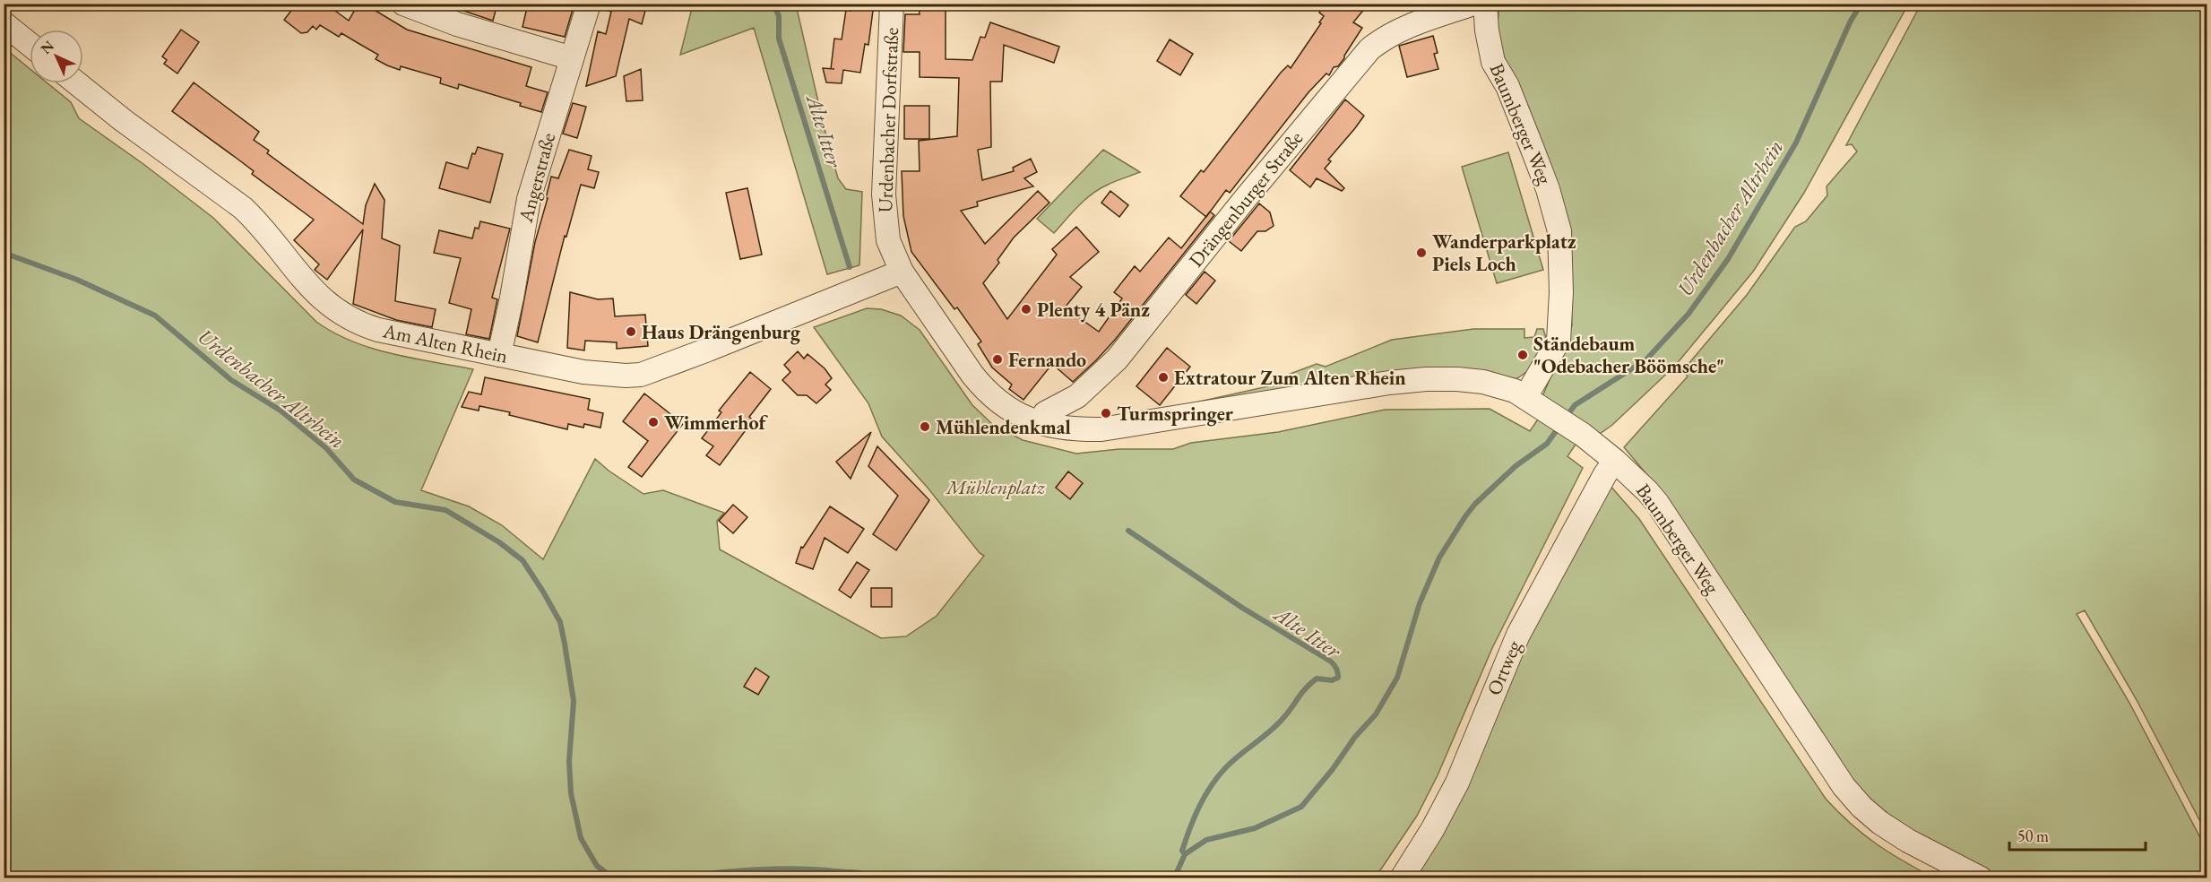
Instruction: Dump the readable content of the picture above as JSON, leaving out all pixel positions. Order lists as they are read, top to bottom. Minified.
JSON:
{"streets":{"street":["Urdenbacher Dorfstraße","Baumberger Weg","Angerstraße","Drängenburger Straße","Am Alten Rhein","Ortweg"]},"crossings":[["Urdenbacher Dorfstraße","Baumberger Weg"],["Urdenbacher Dorfstraße","Drängenburger Straße"],["Urdenbacher Dorfstraße","Am Alten Rhein"],["Baumberger Weg","Ortweg"],["Angerstraße","Am Alten Rhein"]],"water":["Alte Itter","Urdenbacher Altrhein"],"parks":["Mühlenplatz"],"places":["Wanderparkplatz Piels Loch","Plenty 4 Pänz","Haus Drängenburg","Ständebaum \"Odebacher Böömsche\"","Fernando","Extratour Zum Alten Rhein","Turmspringer","Wimmerhof","Mühlendenkmal"],"scale_bar":"50 m","north":"top left"}
